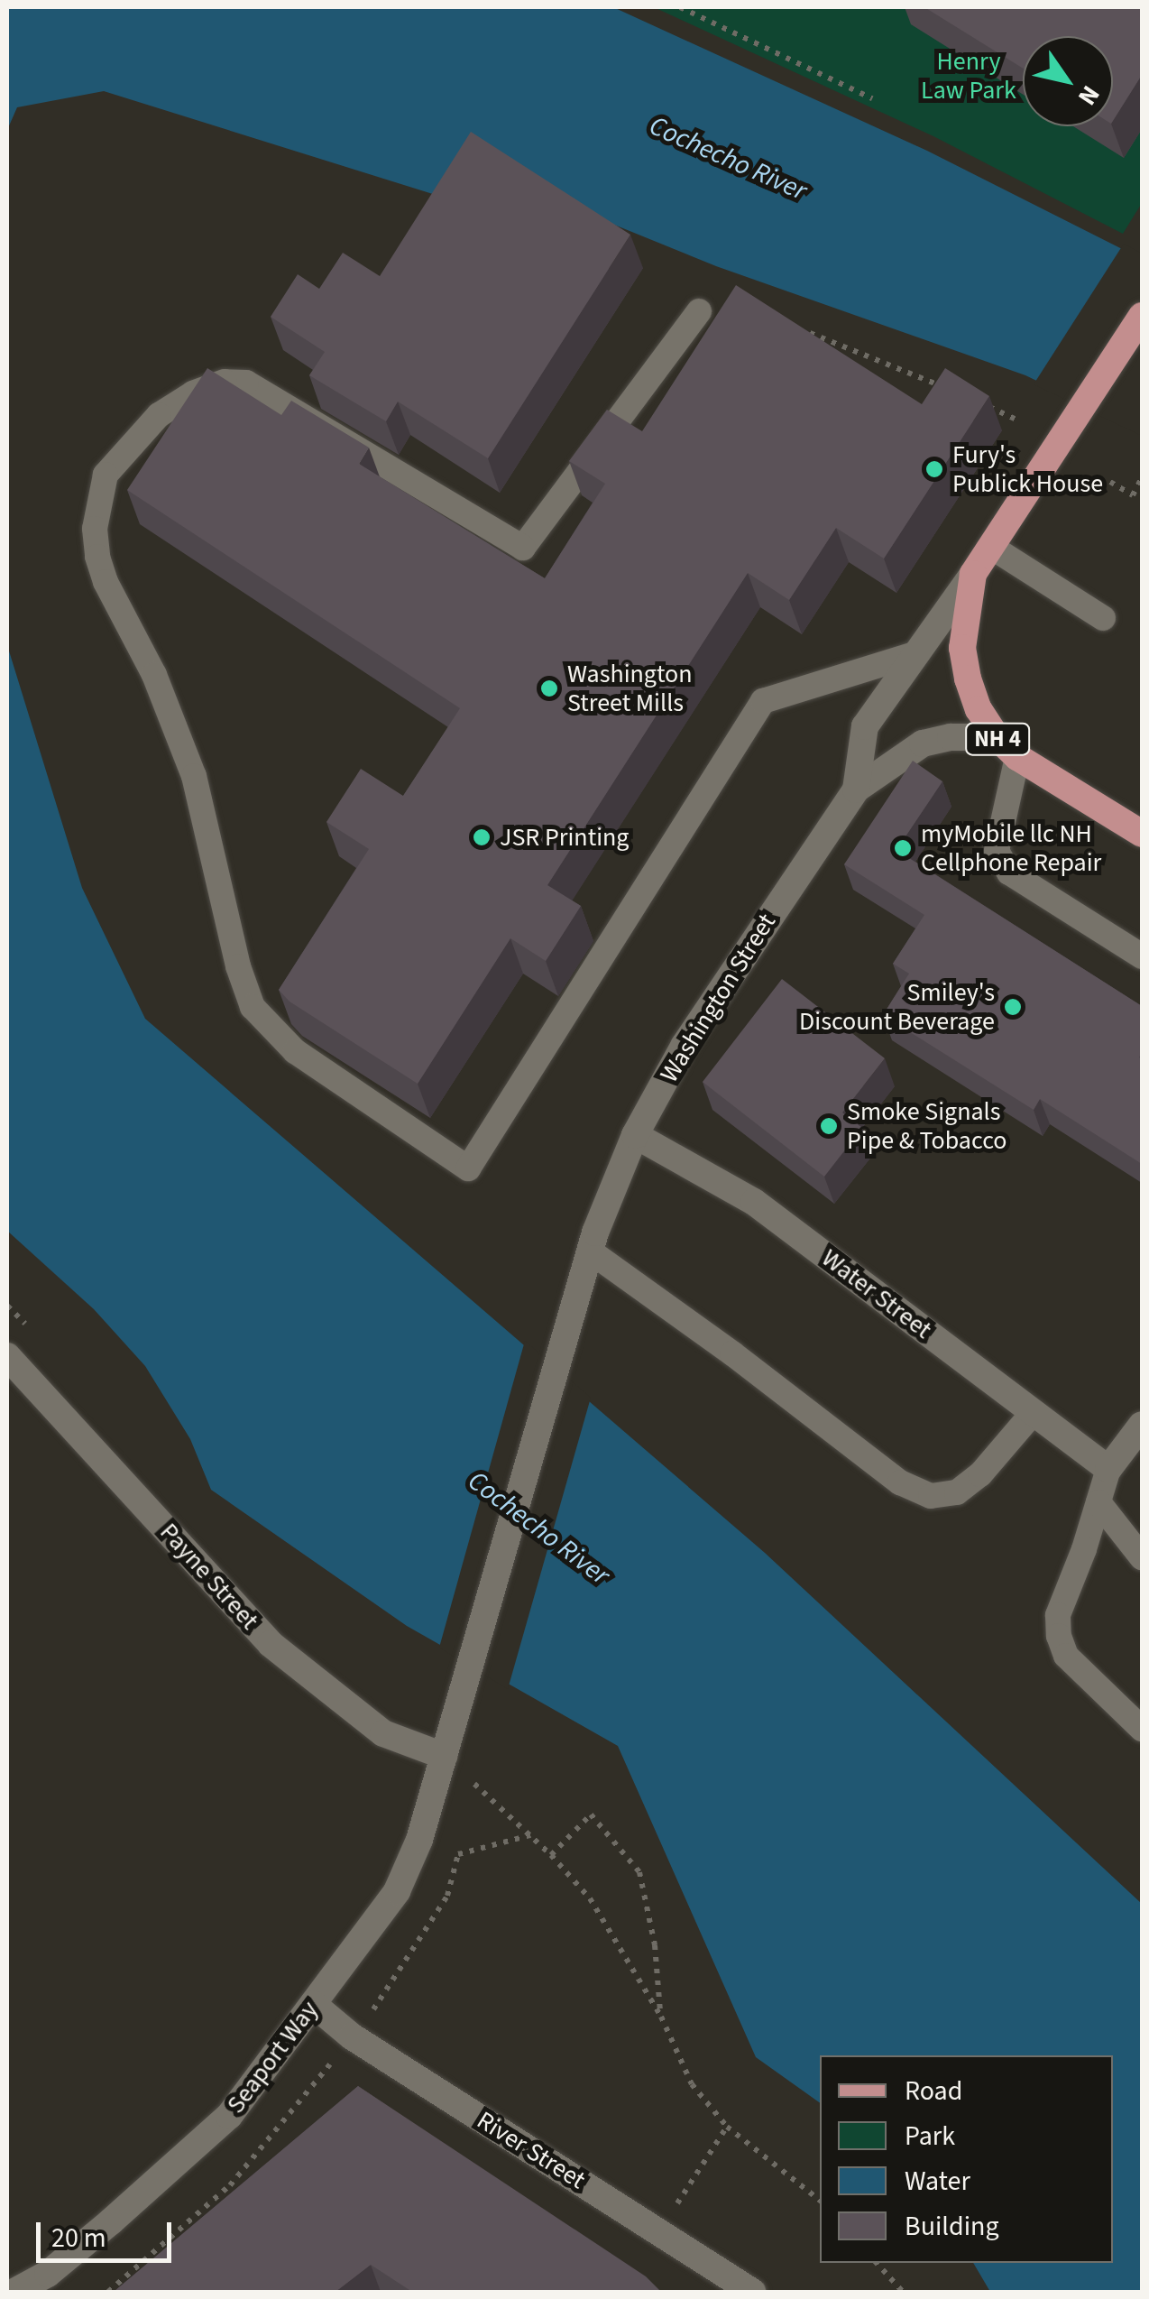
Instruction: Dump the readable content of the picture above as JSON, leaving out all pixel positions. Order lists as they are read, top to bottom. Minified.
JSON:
{"streets":{"main road":["NH 4","Washington Street"],"street":["Water Street","Payne Street","Seaport Way","River Street"]},"crossings":[["NH 4","Washington Street"],["Washington Street","Water Street"],["Washington Street","Payne Street"],["Washington Street","Seaport Way"],["Payne Street","Seaport Way"],["Seaport Way","River Street"]],"water":["Cochecho River"],"parks":["Henry Law Park"],"places":["Fury's Publick House","Washington Street Mills","JSR Printing","myMobile llc NH Cellphone Repair","Smiley's Discount Beverage","Smoke Signals Pipe & Tobacco"],"legend":["Road","Park","Water","Building"],"scale_bar":"20 m","north":"bottom right"}
